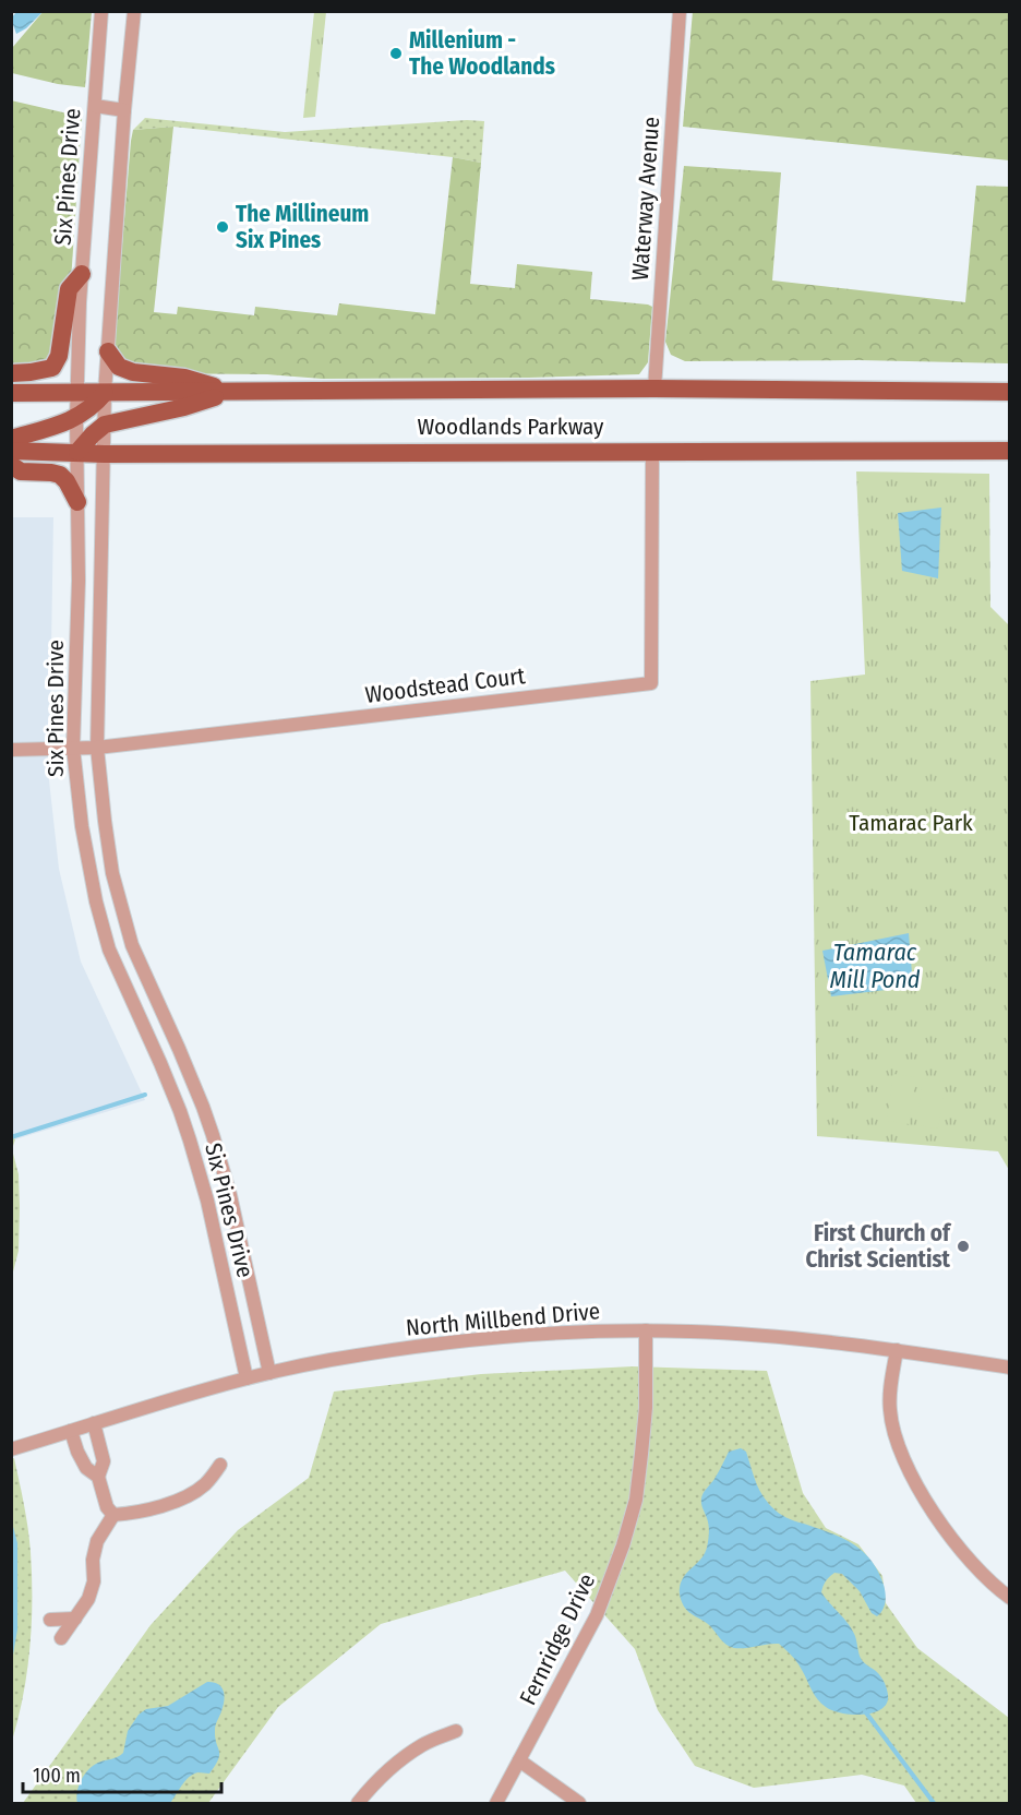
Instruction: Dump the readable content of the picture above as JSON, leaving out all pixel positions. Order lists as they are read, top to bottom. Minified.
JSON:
{"streets":{"main road":["Woodlands Parkway"],"street":["Six Pines Drive","Waterway Avenue","Woodstead Court","North Millbend Drive","Fernridge Drive"]},"crossings":[["Six Pines Drive","Woodlands Parkway"],["Six Pines Drive","Woodstead Court"],["Six Pines Drive","North Millbend Drive"],["Waterway Avenue","Woodlands Parkway"],["Woodlands Parkway","Woodstead Court"],["North Millbend Drive","Fernridge Drive"]],"water":["Tamarac Mill Pond"],"parks":["Tamarac Park"],"places":["Millenium - The Woodlands","The Millineum Six Pines","First Church of Christ Scientist"],"scale_bar":"100 m"}
